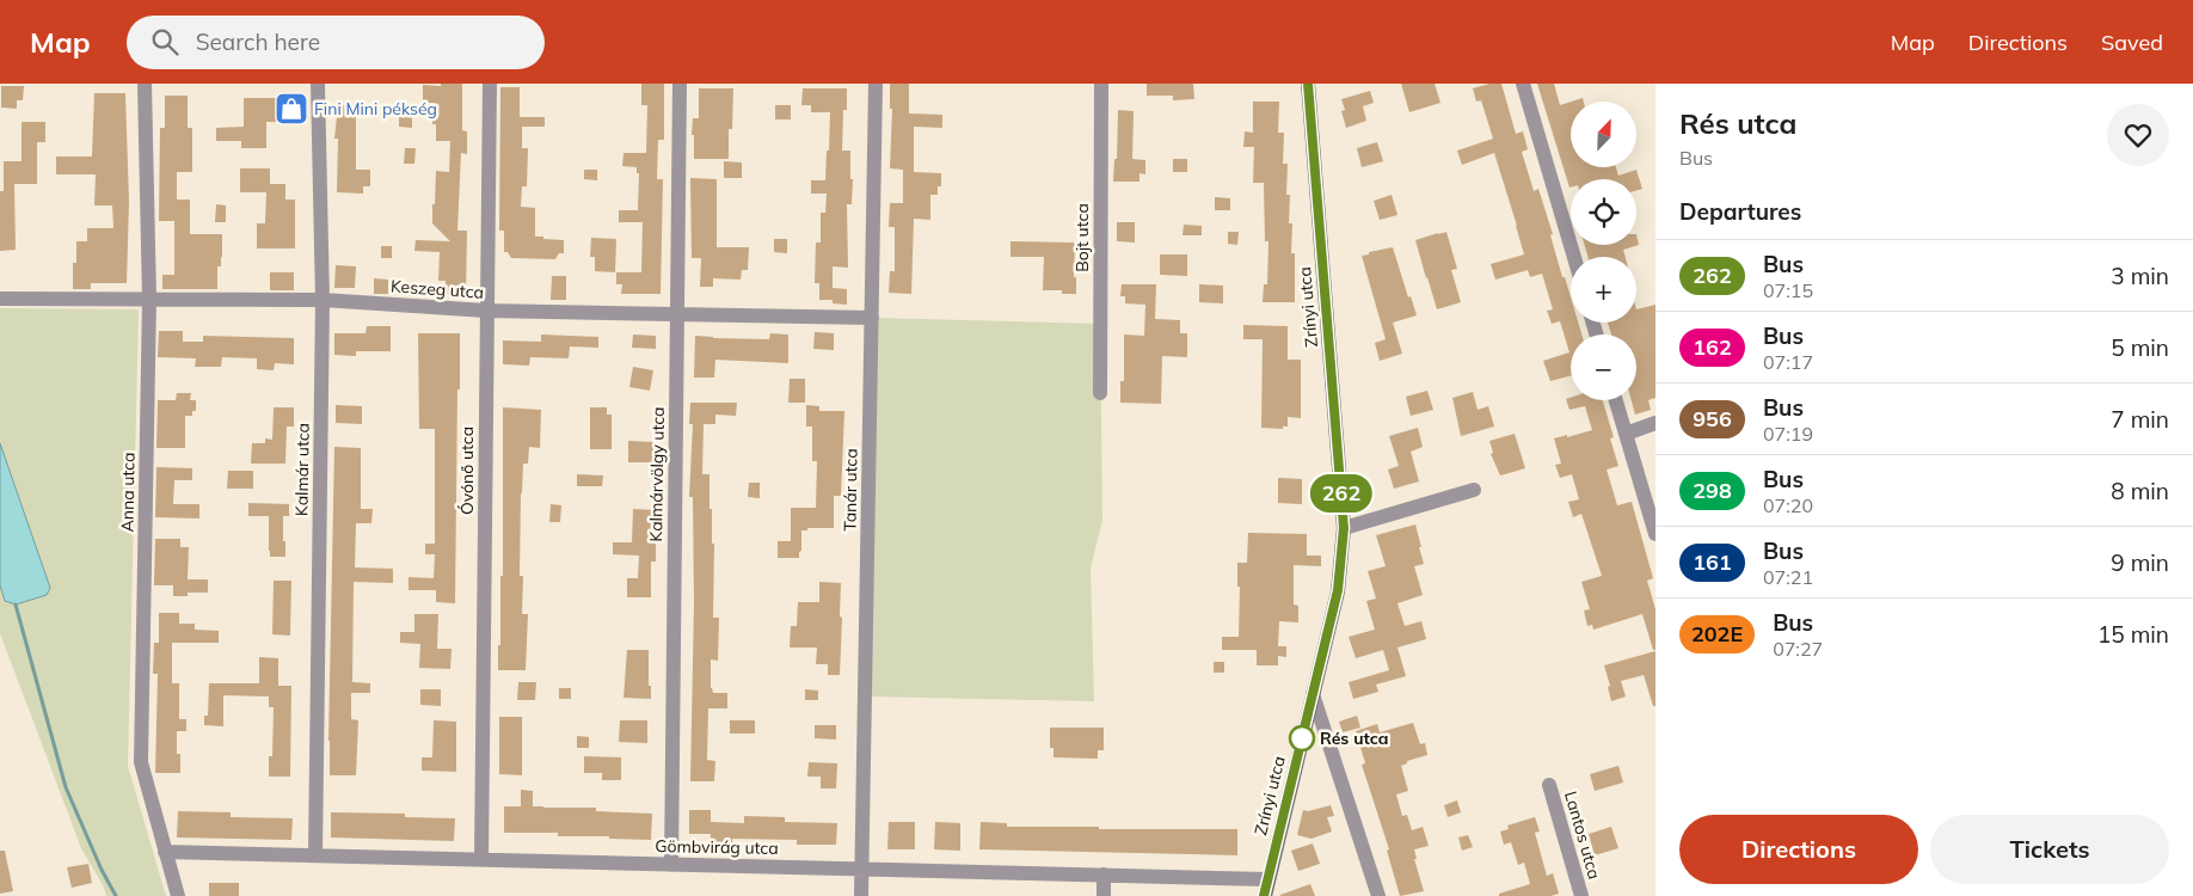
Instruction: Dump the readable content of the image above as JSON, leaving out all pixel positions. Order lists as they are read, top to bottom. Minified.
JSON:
{"streets":{"main road":["Zrínyi utca"],"street":["Bojt utca","Keszeg utca","Kalmár utca","Óvónő utca","Kalmárvölgy utca","Tanár utca","Anna utca","Lantos utca","Gömbvirág utca"]},"crossings":[["Keszeg utca","Kalmár utca"],["Keszeg utca","Óvónő utca"],["Keszeg utca","Kalmárvölgy utca"],["Keszeg utca","Tanár utca"],["Keszeg utca","Anna utca"],["Zrínyi utca","Gömbvirág utca"],["Kalmár utca","Gömbvirág utca"],["Óvónő utca","Gömbvirág utca"],["Kalmárvölgy utca","Gömbvirág utca"],["Tanár utca","Gömbvirág utca"],["Anna utca","Gömbvirág utca"]],"places":{"shop":["Fini Mini pékség"],"other":["Rés utca"]},"lines":["bus line 262"],"north":"top right","page":{"header":"Map","search":"Search here","nav":["Map","Directions","Saved"],"on_map":"262","heading":[["Rés utca","Bus"],"Departures"],"map_buttons":["+","−"],"list":[{"mark":"262","name":"Bus","note":"07:15","value":"3 min"},{"mark":"162","name":"Bus","note":"07:17","value":"5 min"},{"mark":"956","name":"Bus","note":"07:19","value":"7 min"},{"mark":"298","name":"Bus","note":"07:20","value":"8 min"},{"mark":"161","name":"Bus","note":"07:21","value":"9 min"},{"mark":"202E","name":"Bus","note":"07:27","value":"15 min"}],"buttons":["Directions","Tickets"]}}
